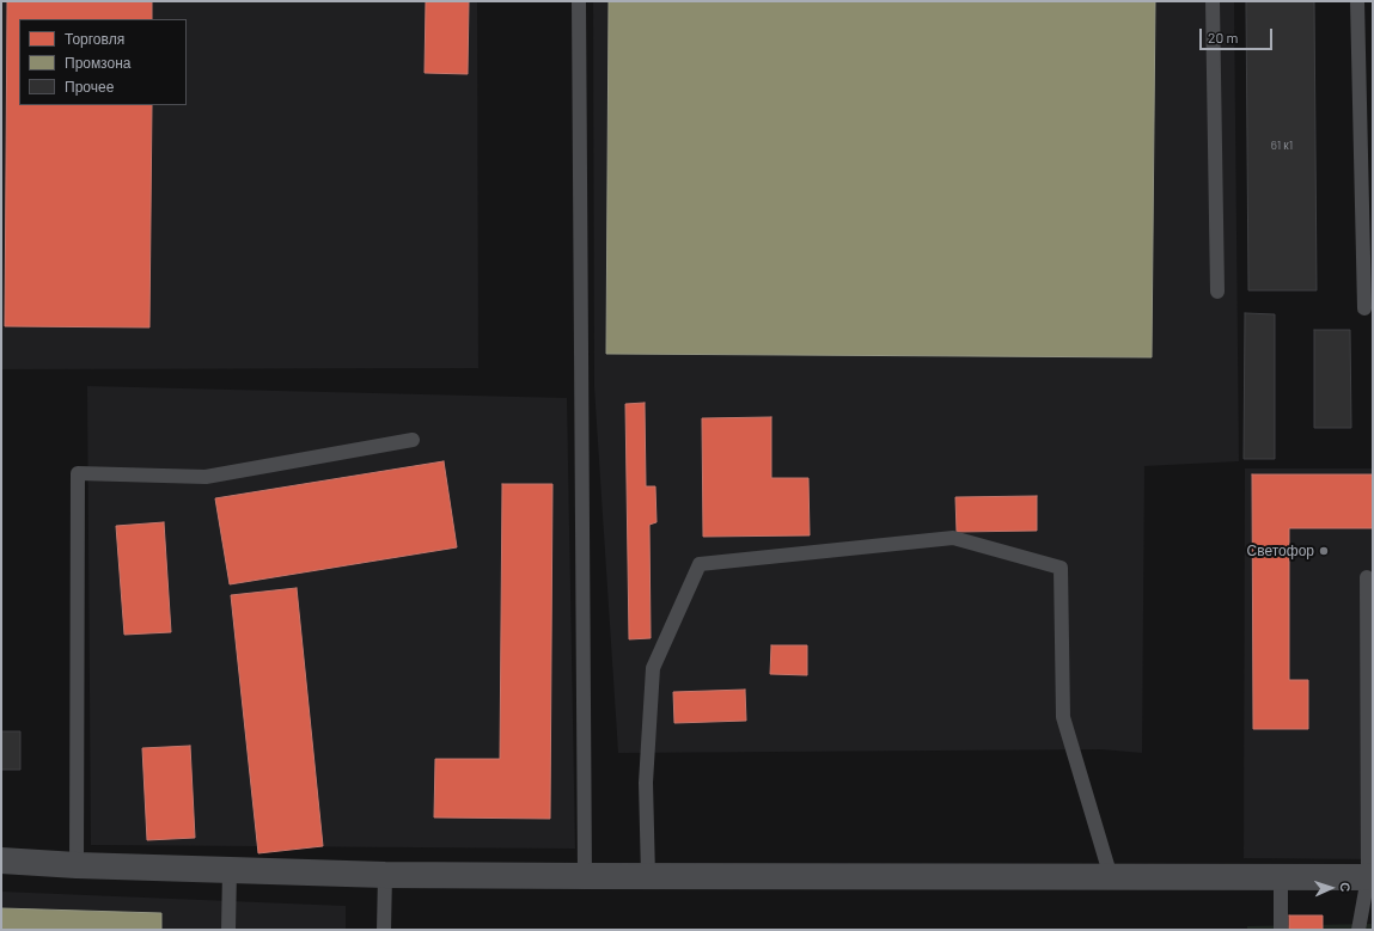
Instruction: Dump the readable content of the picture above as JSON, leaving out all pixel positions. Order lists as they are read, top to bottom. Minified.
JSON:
{"places":["Светофор"],"house_numbers":["61 к1"],"legend":["Торговля","Промзона","Прочее"],"scale_bar":"20 m","north":"right"}
